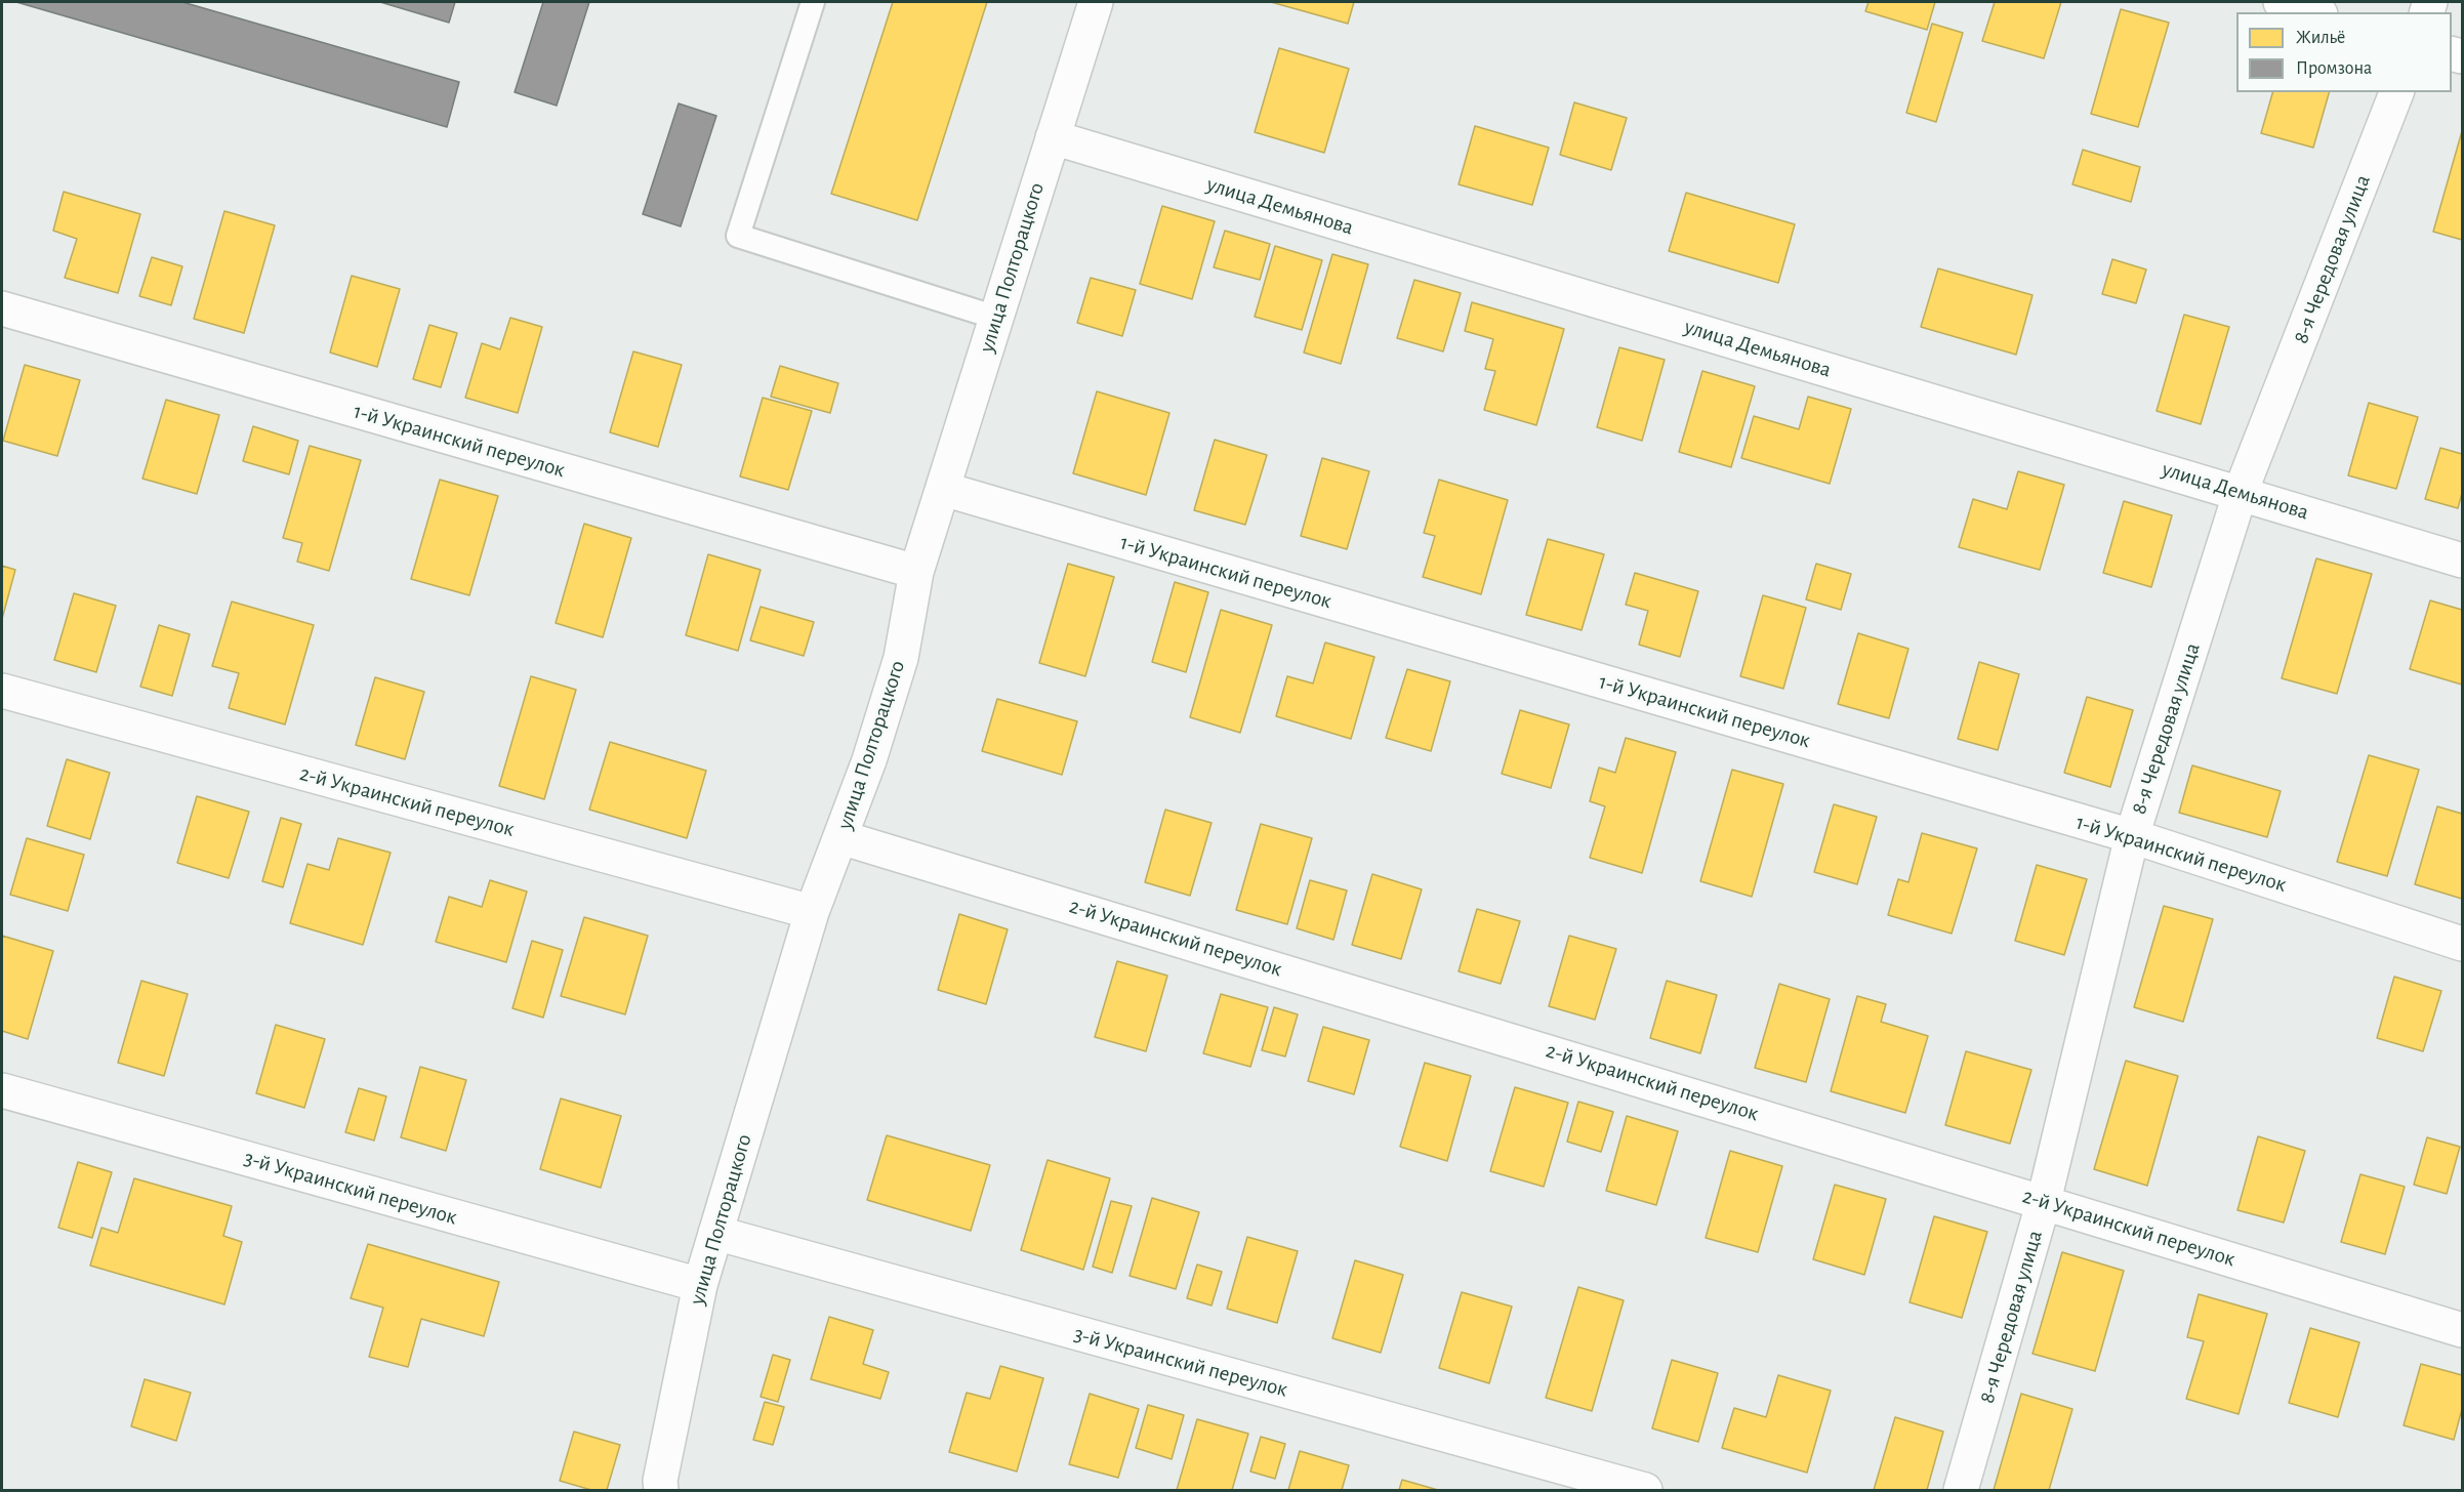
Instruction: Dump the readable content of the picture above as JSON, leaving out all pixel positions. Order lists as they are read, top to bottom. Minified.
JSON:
{"streets":{"street":["улица Демьянова","8-я Чередовая улица","улица Полторацкого","1-й Украинский переулок","2-й Украинский переулок","3-й Украинский переулок"]},"crossings":[["улица Демьянова","8-я Чередовая улица"],["улица Демьянова","улица Полторацкого"],["8-я Чередовая улица","1-й Украинский переулок"],["8-я Чередовая улица","2-й Украинский переулок"],["улица Полторацкого","1-й Украинский переулок"],["улица Полторацкого","2-й Украинский переулок"],["улица Полторацкого","3-й Украинский переулок"]],"legend":["Жильё","Промзона"]}
